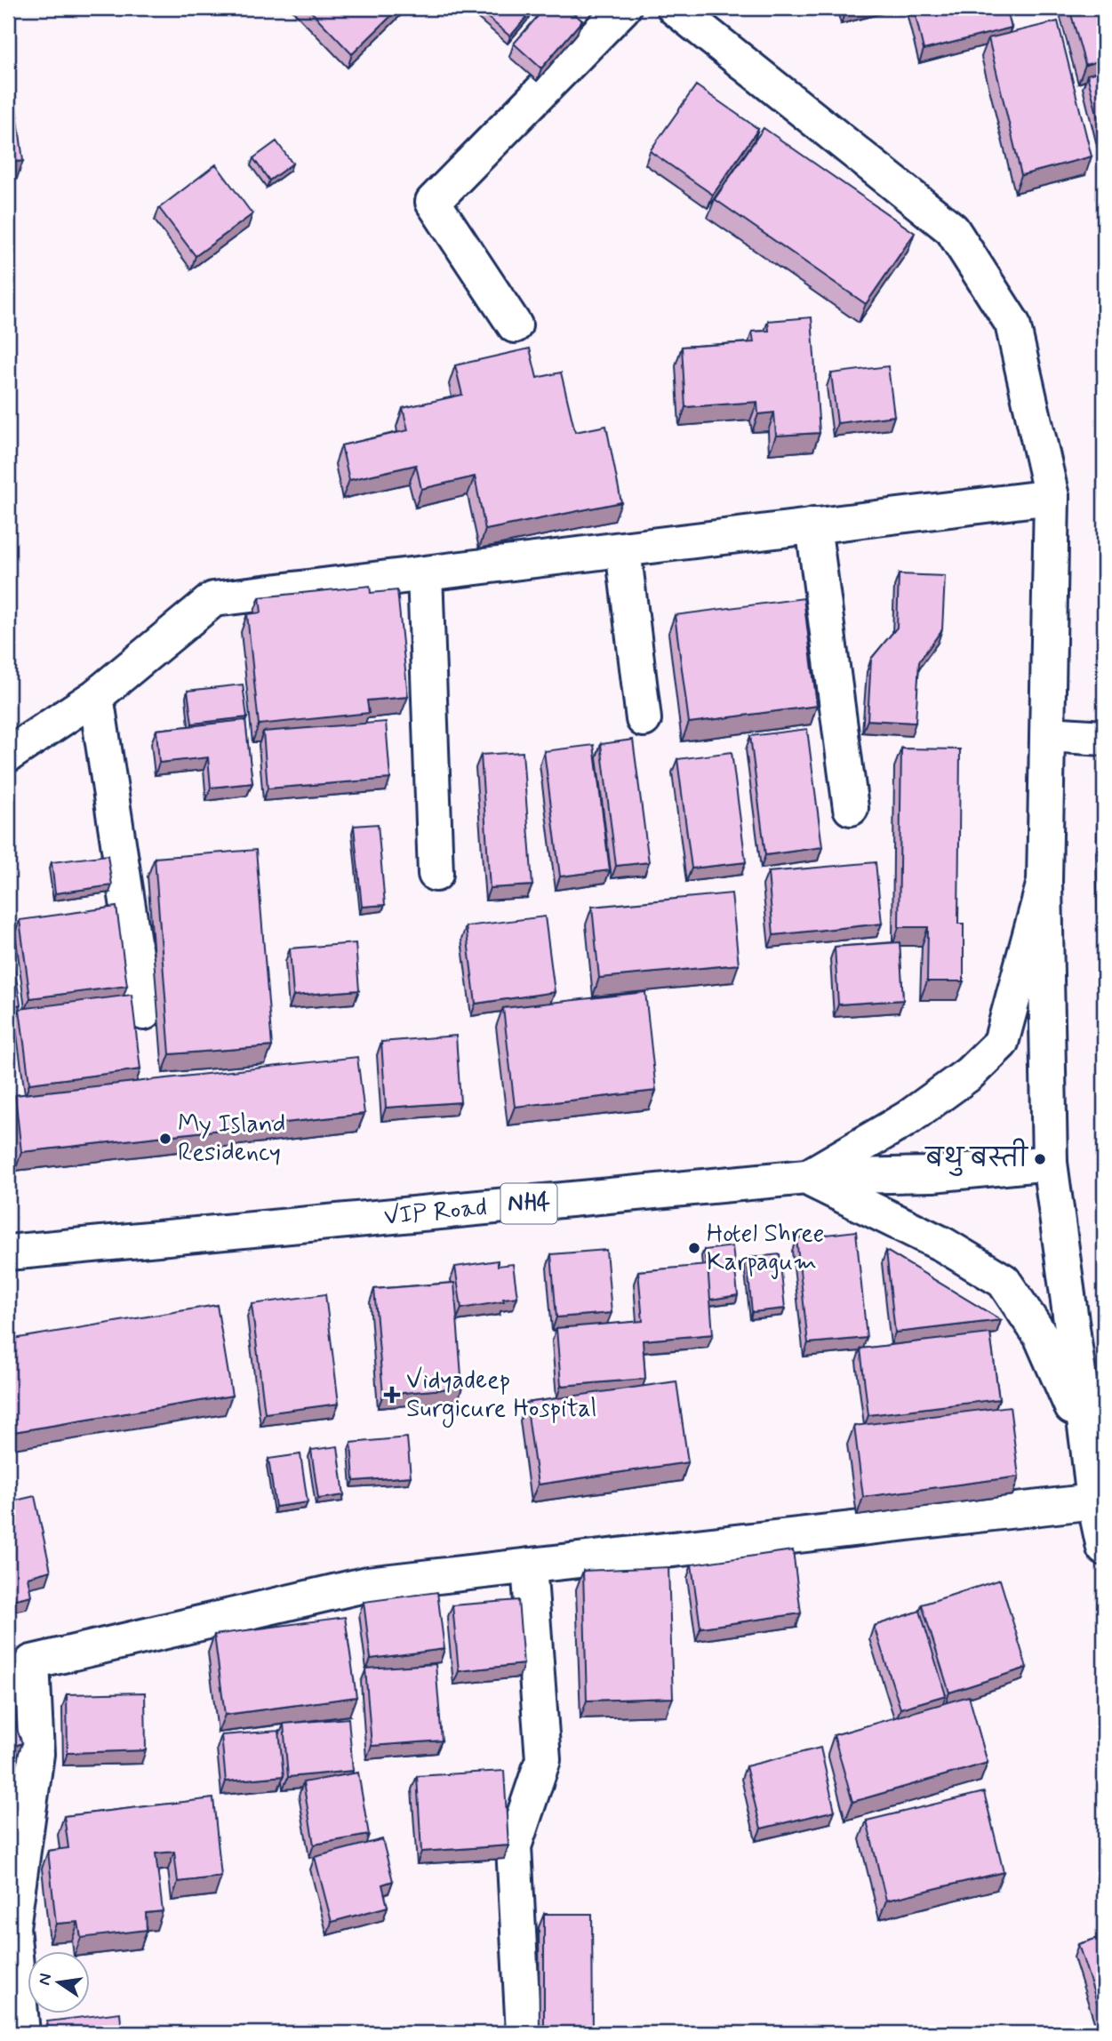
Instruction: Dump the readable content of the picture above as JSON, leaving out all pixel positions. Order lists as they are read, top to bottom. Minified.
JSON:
{"streets":{"main road":["NH4","VIP Road"]},"places":{"other":["My Island Residency","बथु बस्ती","Hotel Shree Karpagum"],"health":["Vidyadeep Surgicure Hospital"]},"north":"left"}
